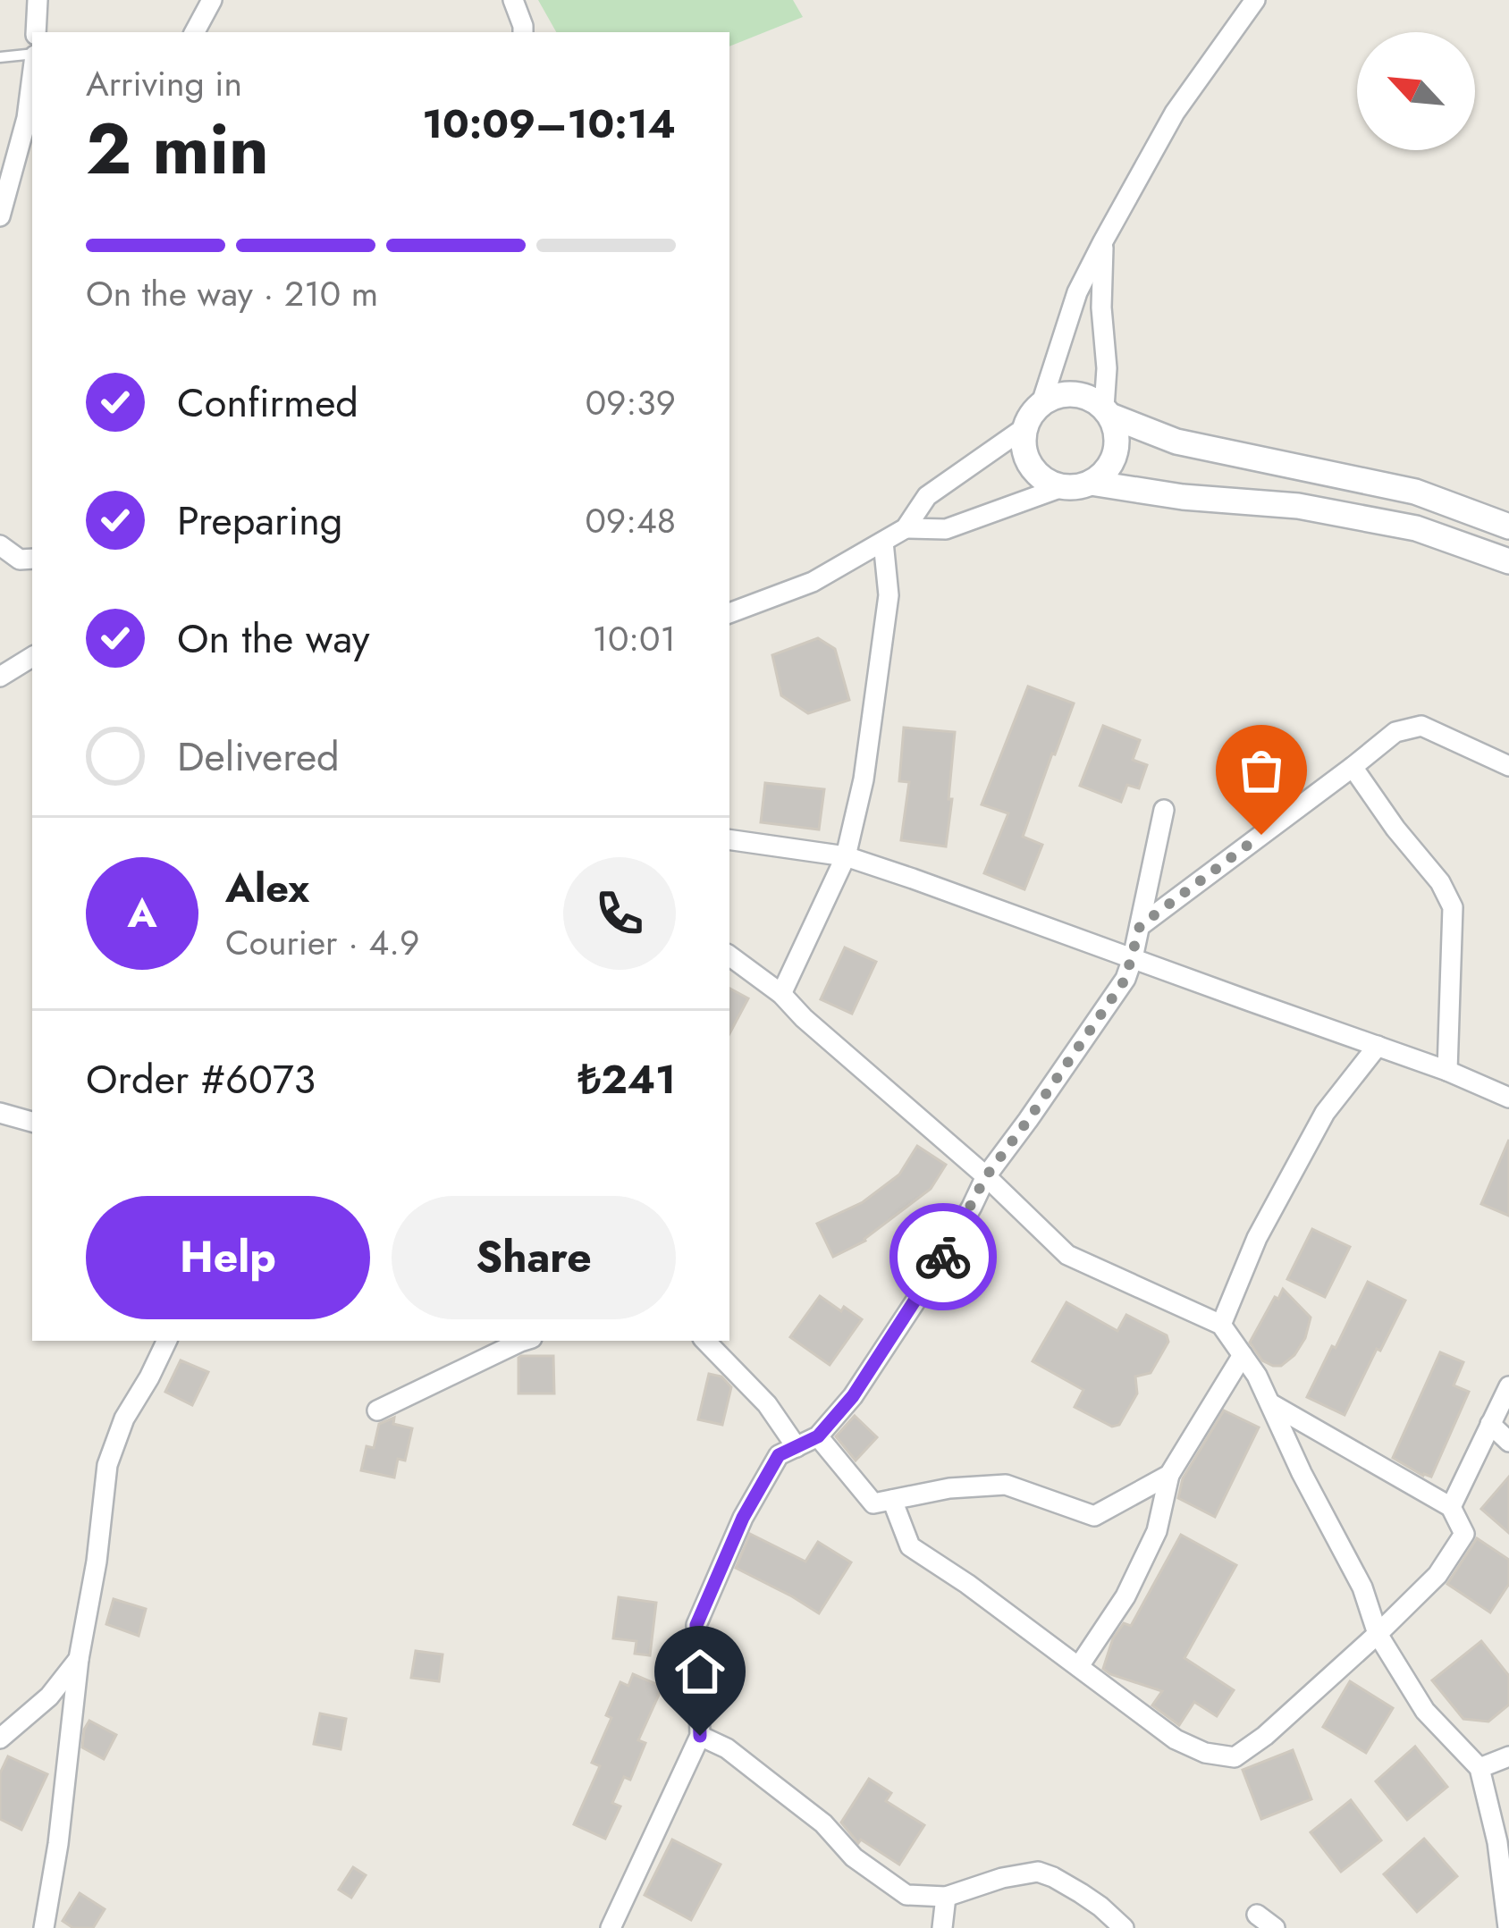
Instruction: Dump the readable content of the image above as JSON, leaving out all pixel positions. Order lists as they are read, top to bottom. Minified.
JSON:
{"north":"top left","page":{"heading":["2 min","Arriving in","10:09–10:14"],"panel":["Alex","Courier · 4.9","Order #6073","₺241"],"bar":"On the way · 210 m","list":[["Confirmed","09:39"],["Preparing","09:48"],["On the way","10:01"],"Delivered"],"round":"A","buttons":["Help","Share"]}}
